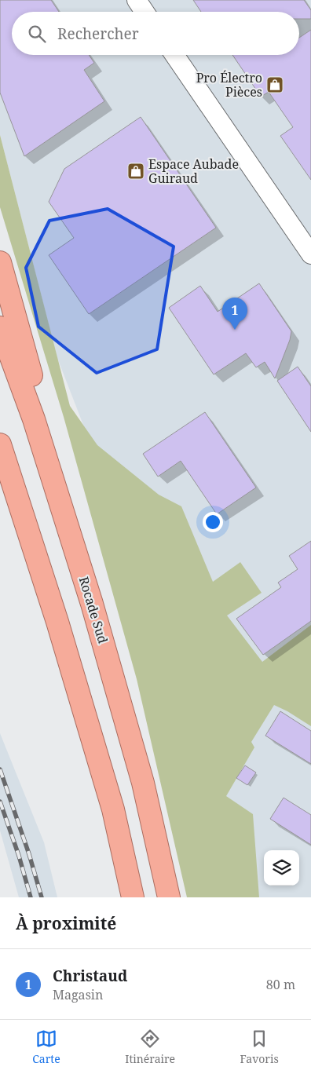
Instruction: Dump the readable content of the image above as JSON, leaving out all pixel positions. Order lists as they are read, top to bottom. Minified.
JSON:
{"streets":{"highway":["Rocade Sud"]},"places":{"shop":["Pro Électro Pièces","Espace Aubade Guiraud"]},"page":{"search":"Rechercher","pins":"1","heading":"À proximité","list":[{"mark":"1","name":"Christaud","note":"Magasin","value":"80 m"}],"nav":["Carte","Itinéraire","Favoris"]}}
